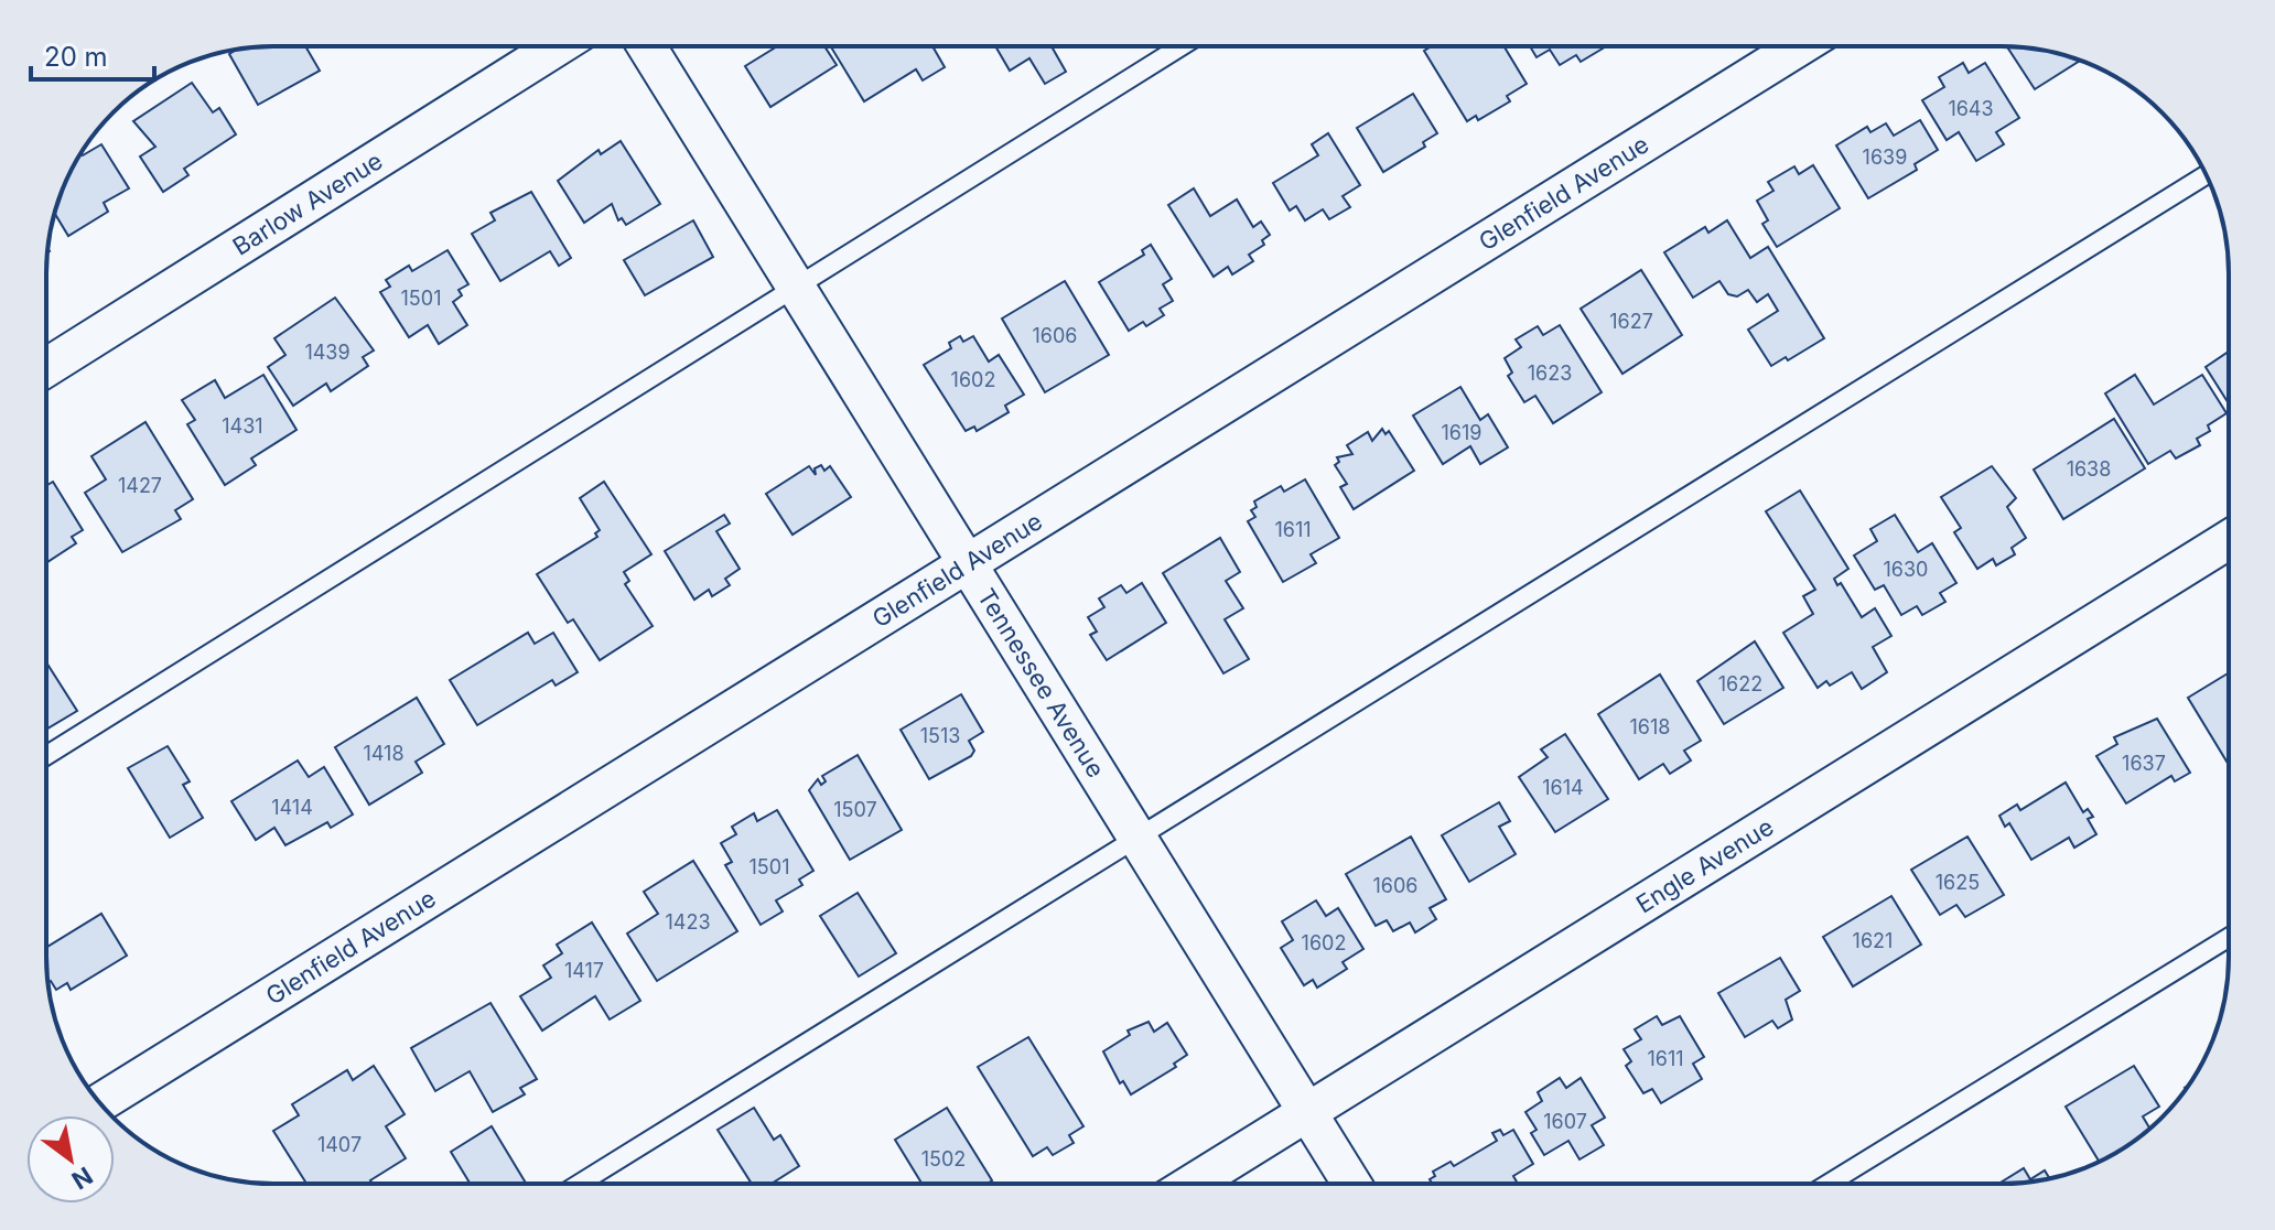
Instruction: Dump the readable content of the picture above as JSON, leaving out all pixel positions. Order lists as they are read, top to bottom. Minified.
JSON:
{"streets":{"street":["Glenfield Avenue","Barlow Avenue","Tennessee Avenue","Engle Avenue"]},"crossings":[["Glenfield Avenue","Tennessee Avenue"],["Tennessee Avenue","Engle Avenue"]],"house_numbers":["1643","1639","1501","1627","1606","1439","1623","1602","1431","1619","1638","1427","1611","1630","1622","1618","1513","1418","1637","1614","1414","1507","1501","1625","1606","1423","1621","1602","1417","1611","1607","1407","1502"],"scale_bar":"20 m","north":"bottom right"}
